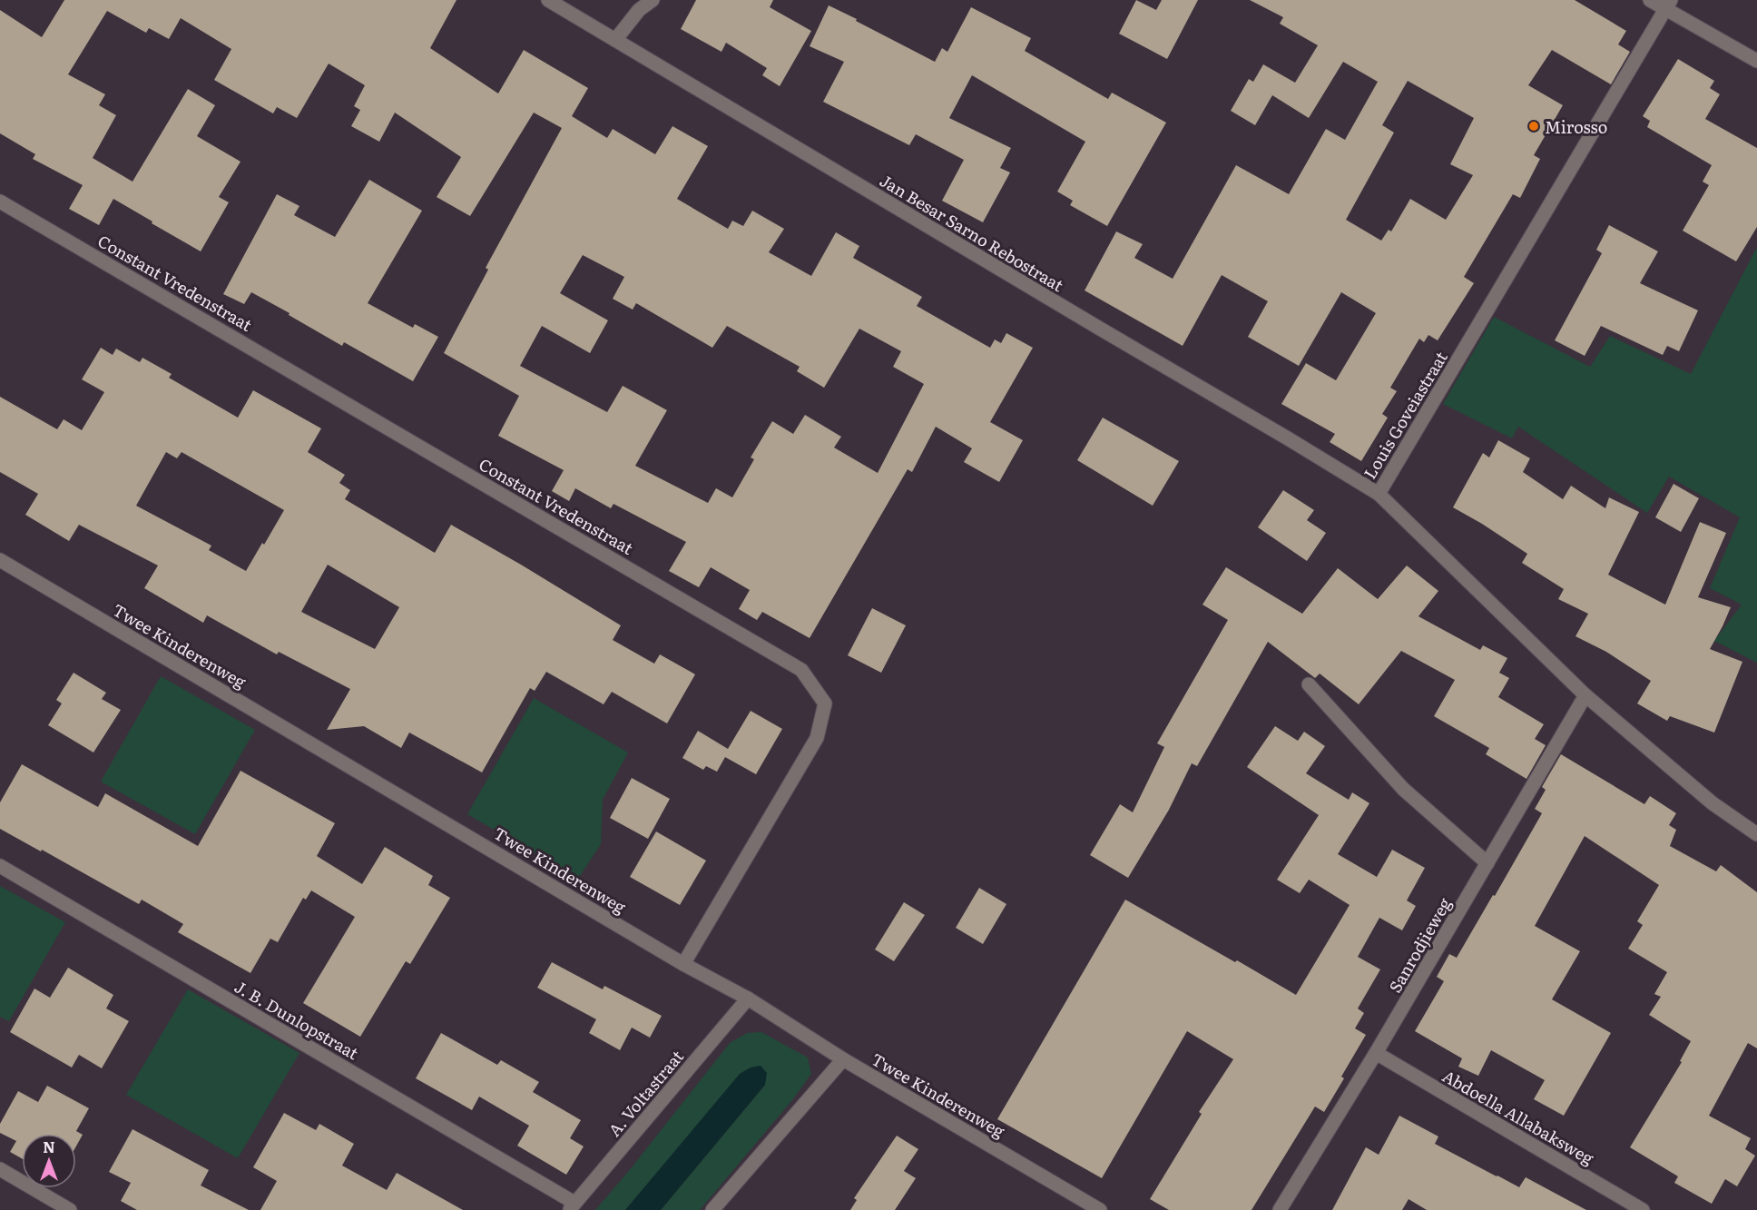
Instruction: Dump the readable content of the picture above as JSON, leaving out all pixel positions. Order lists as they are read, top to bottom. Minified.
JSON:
{"streets":{"street":["Jan Besar Sarno Rebostraat","Constant Vredenstraat","Louis Goveiastraat","Twee Kinderenweg","Sanrodjieweg","J. B. Dunlopstraat","A. Voltastraat","Abdoella Allabaksweg"]},"crossings":[["Jan Besar Sarno Rebostraat","Louis Goveiastraat"],["Constant Vredenstraat","Twee Kinderenweg"],["Louis Goveiastraat","Sanrodjieweg"],["Twee Kinderenweg","A. Voltastraat"],["Sanrodjieweg","Abdoella Allabaksweg"],["J. B. Dunlopstraat","A. Voltastraat"]],"places":["Mirosso"],"north":"top"}
